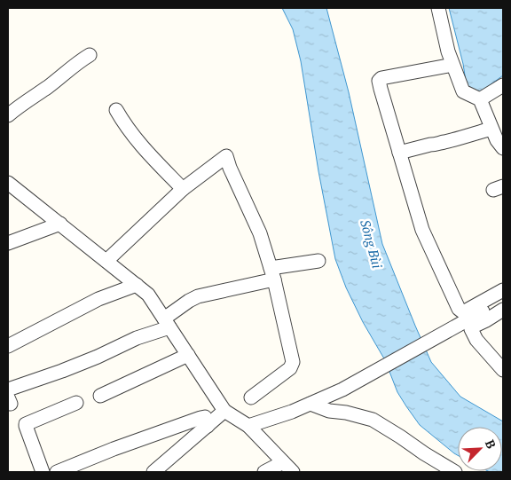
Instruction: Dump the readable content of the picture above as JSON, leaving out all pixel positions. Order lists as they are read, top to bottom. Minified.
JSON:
{"water":["Sông Bùi"],"north":"top right"}
